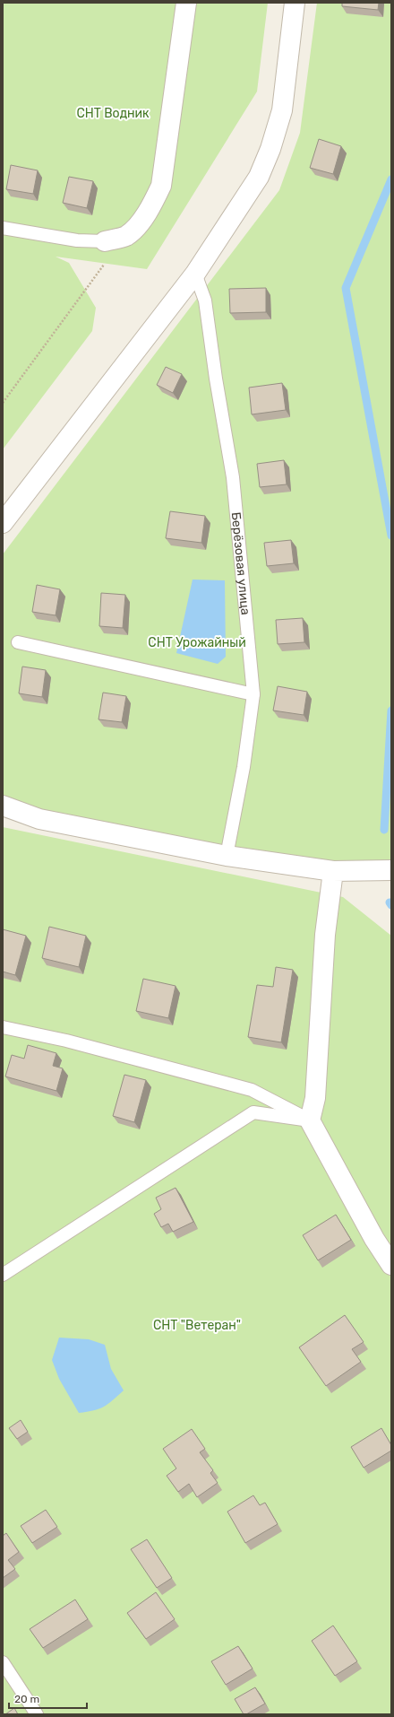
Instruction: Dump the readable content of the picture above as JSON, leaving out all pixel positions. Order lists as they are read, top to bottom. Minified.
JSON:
{"streets":{"lane":["Берёзовая улица"]},"parks":["СНТ Водник","СНТ Урожайный","СНТ \"Ветеран\""],"scale_bar":"20 m"}
